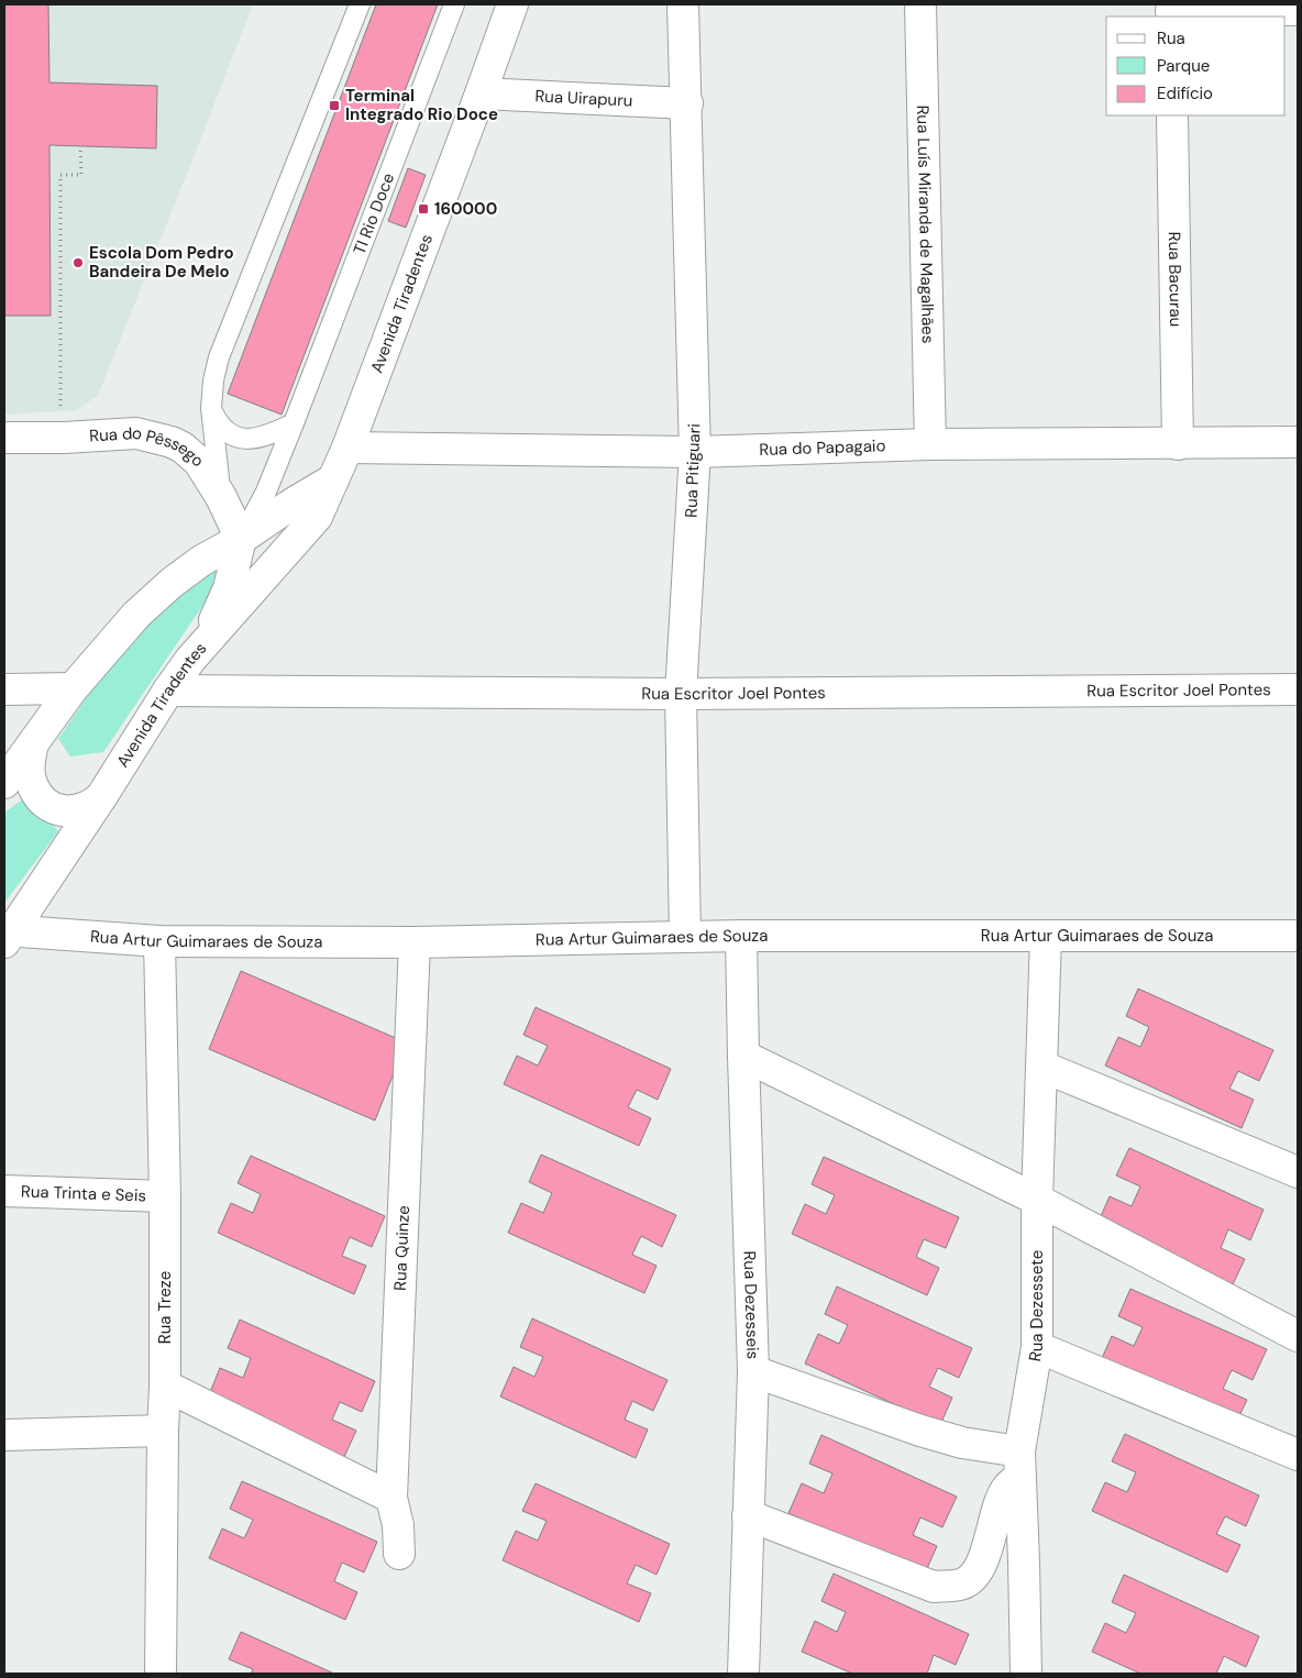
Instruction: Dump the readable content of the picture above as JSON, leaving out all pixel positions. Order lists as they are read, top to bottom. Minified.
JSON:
{"streets":{"street":["Rua Uirapuru","Rua Luís Miranda de Magalhães","Rua Bacurau","Avenida Tiradentes","Rua do Papagaio","Rua do Pêssego","Rua Pitiguari","Rua Escritor Joel Pontes","Rua Artur Guimaraes de Souza","Rua Trinta e Seis","Rua Quinze","Rua Dezesseis","Rua Dezessete","Rua Treze"],"lane":["TI Rio Doce"]},"crossings":[["Rua Uirapuru","Avenida Tiradentes"],["Rua Uirapuru","Rua Pitiguari"],["TI Rio Doce","Rua do Pêssego"],["Rua Luís Miranda de Magalhães","Rua do Papagaio"],["Rua Bacurau","Rua do Papagaio"],["Avenida Tiradentes","Rua do Papagaio"],["Avenida Tiradentes","Rua Escritor Joel Pontes"],["Avenida Tiradentes","Rua Artur Guimaraes de Souza"],["Rua do Papagaio","Rua Pitiguari"],["Rua Pitiguari","Rua Escritor Joel Pontes"],["Rua Pitiguari","Rua Artur Guimaraes de Souza"],["Rua Artur Guimaraes de Souza","Rua Quinze"],["Rua Artur Guimaraes de Souza","Rua Dezesseis"],["Rua Artur Guimaraes de Souza","Rua Dezessete"],["Rua Artur Guimaraes de Souza","Rua Treze"],["Rua Trinta e Seis","Rua Treze"]],"places":{"transit":["Terminal Integrado Rio Doce","160000"],"other":["Escola Dom Pedro Bandeira De Melo"]},"legend":["Rua","Parque","Edifício"]}
